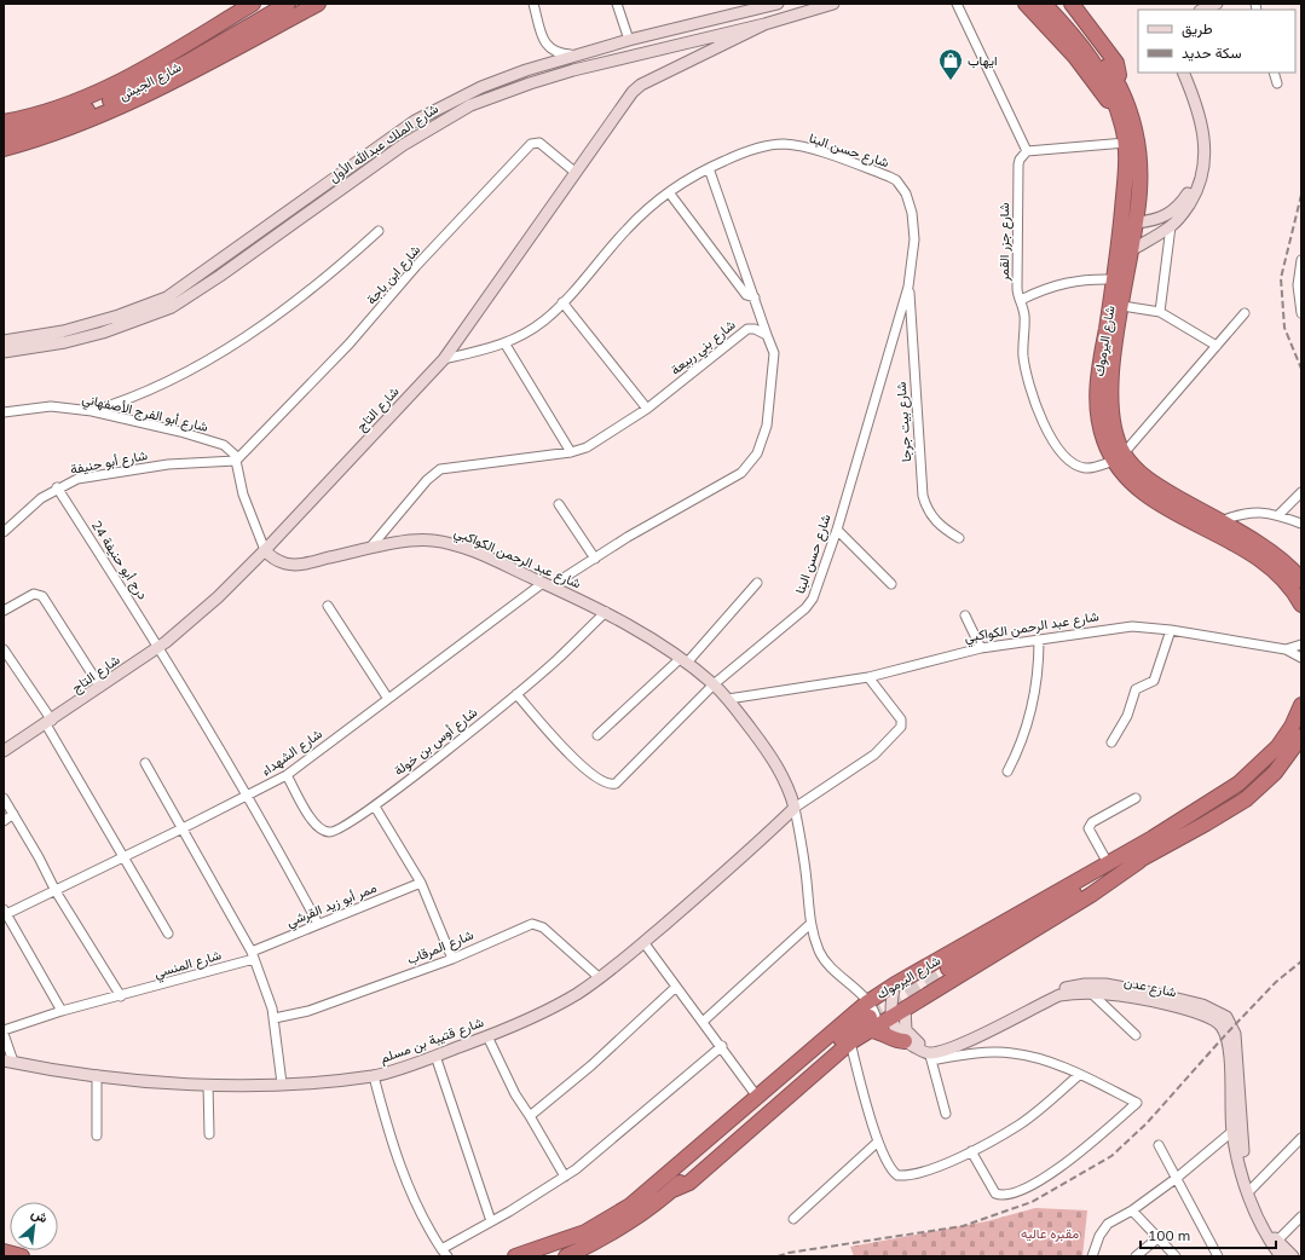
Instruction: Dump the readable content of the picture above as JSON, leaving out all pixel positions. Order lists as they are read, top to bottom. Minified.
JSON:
{"streets":{"highway":["شارع الجيش","شارع اليرموك"],"street":["شارع الملك عبدالله الأول","شارع حسن البنا","شارع جزر القمر","شارع ابن باجة","شارع بني ربيعة","شارع التاج","شارع أبو الفرج الأصفهاني","شارع بيت جرجا","شارع أبو حنيفة","شارع عبد الرحمن الكواكبي","درج أبو حنيفة 24","شارع أوس بن خولة","شارع الشهداء","ممر أبو زيد القرشي","شارع المرقاب","شارع المنسي","شارع عدن","شارع قتيبة بن مسلم"]},"crossings":[["شارع الملك عبدالله الأول","شارع التاج"],["شارع حسن البنا","شارع التاج"],["شارع حسن البنا","شارع بيت جرجا"],["شارع حسن البنا","شارع عبد الرحمن الكواكبي"],["شارع جزر القمر","شارع اليرموك"],["شارع ابن باجة","شارع التاج"],["شارع ابن باجة","شارع أبو الفرج الأصفهاني"],["شارع ابن باجة","شارع أبو حنيفة"],["شارع بني ربيعة","شارع عبد الرحمن الكواكبي"],["شارع التاج","شارع عبد الرحمن الكواكبي"],["شارع التاج","درج أبو حنيفة 24"],["شارع أبو الفرج الأصفهاني","شارع أبو حنيفة"],["شارع أبو حنيفة","درج أبو حنيفة 24"],["شارع عبد الرحمن الكواكبي","شارع أوس بن خولة"],["شارع عبد الرحمن الكواكبي","شارع الشهداء"],["شارع عبد الرحمن الكواكبي","شارع قتيبة بن مسلم"],["درج أبو حنيفة 24","شارع الشهداء"],["درج أبو حنيفة 24","ممر أبو زيد القرشي"],["شارع أوس بن خولة","شارع الشهداء"],["ممر أبو زيد القرشي","شارع المنسي"],["شارع المرقاب","شارع قتيبة بن مسلم"]],"parks":["مقبره عاليه"],"places":{"shop":["ايهاب"]},"legend":["طريق","سكة حديد"],"scale_bar":"100 m","north":"top right"}
